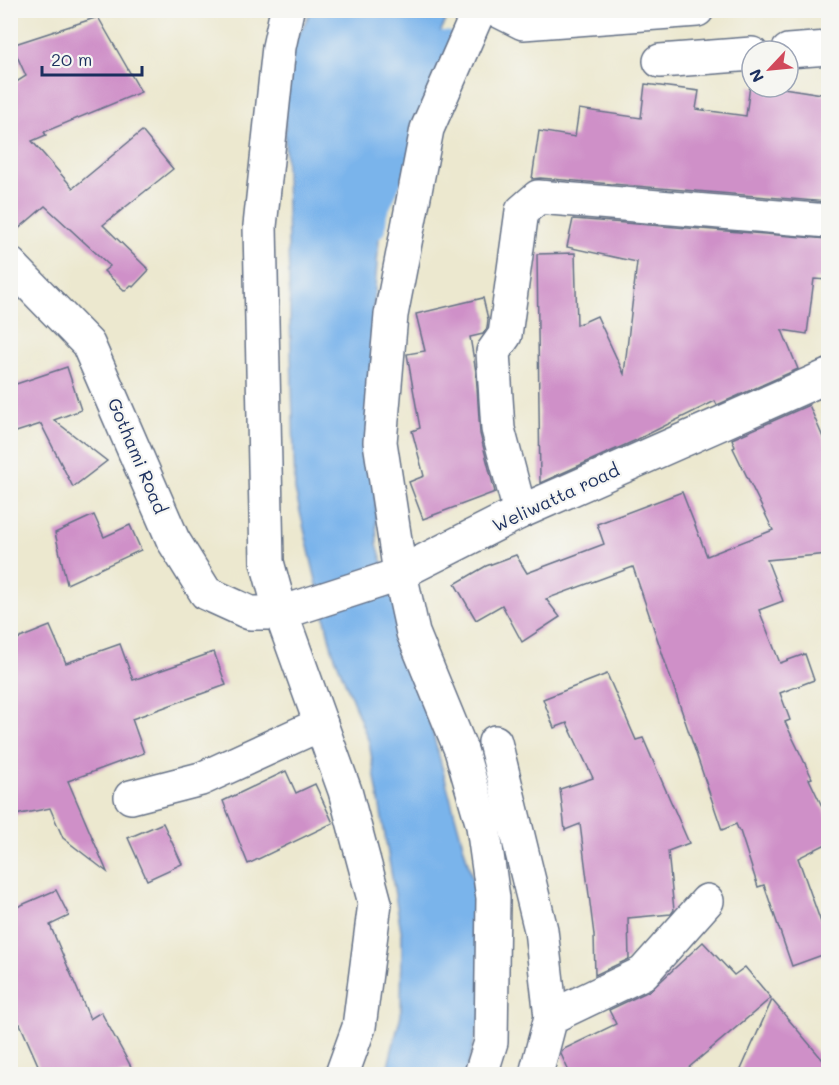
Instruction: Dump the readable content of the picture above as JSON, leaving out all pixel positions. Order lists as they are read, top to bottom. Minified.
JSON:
{"streets":{"street":["Gothami Road","Weliwatta road"]},"crossings":[["Gothami Road","Weliwatta road"]],"scale_bar":"20 m","north":"bottom left"}
